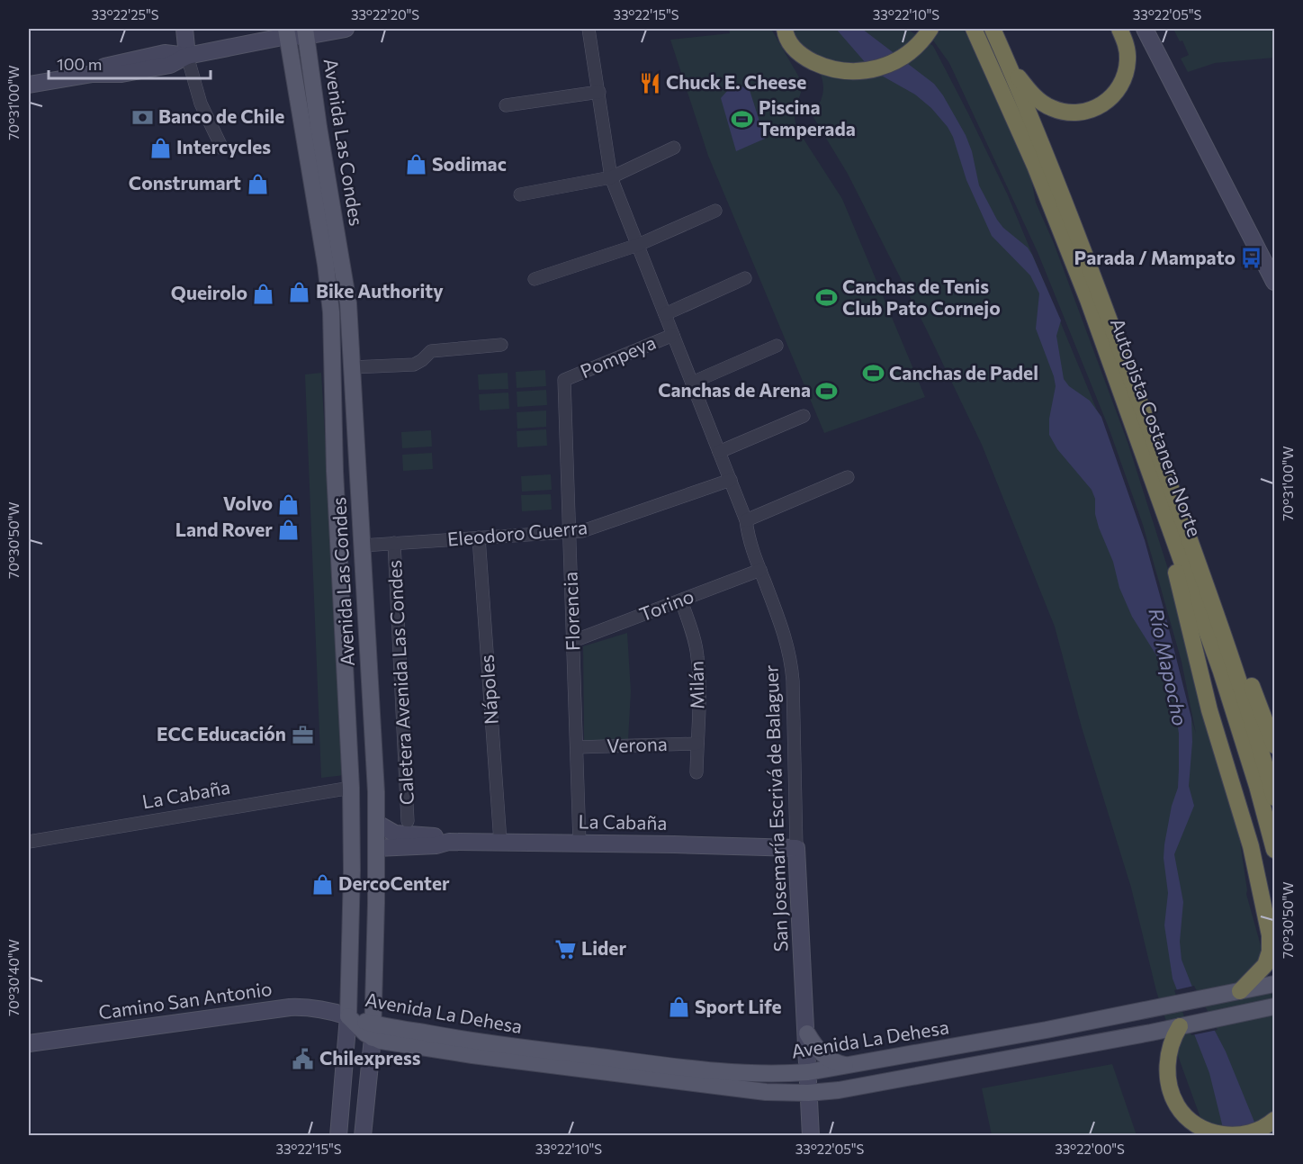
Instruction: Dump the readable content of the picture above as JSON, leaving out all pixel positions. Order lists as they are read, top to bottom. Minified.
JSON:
{"streets":{"highway":["Autopista Costanera Norte"],"main road":["Avenida Las Condes","Avenida La Dehesa"],"street":["Pompeya","Eleodoro Guerra","Torino","Florencia","Caletera Avenida Las Condes","Milán","Nápoles","Verona","La Cabaña","San Josemaría Escrivá de Balaguer","Camino San Antonio"]},"crossings":[["Avenida Las Condes","Eleodoro Guerra"],["Avenida Las Condes","La Cabaña"],["Avenida Las Condes","Camino San Antonio"],["Avenida Las Condes","Avenida La Dehesa"],["Pompeya","Florencia"],["Pompeya","San Josemaría Escrivá de Balaguer"],["Eleodoro Guerra","Florencia"],["Eleodoro Guerra","Caletera Avenida Las Condes"],["Eleodoro Guerra","Nápoles"],["Eleodoro Guerra","San Josemaría Escrivá de Balaguer"],["Torino","Florencia"],["Torino","Milán"],["Torino","San Josemaría Escrivá de Balaguer"],["Florencia","Verona"],["Florencia","La Cabaña"],["Milán","Verona"],["Nápoles","La Cabaña"],["La Cabaña","San Josemaría Escrivá de Balaguer"],["San Josemaría Escrivá de Balaguer","Avenida La Dehesa"],["Camino San Antonio","Avenida La Dehesa"]],"water":["Río Mapocho"],"places":{"restaurant":["Chuck E. Cheese"],"bank":["Banco de Chile"],"sports":["Piscina Temperada","Canchas de Tenis Club Pato Cornejo","Canchas de Padel","Canchas de Arena"],"shop":["Intercycles","Sodimac","Construmart","Bike Authority","Queirolo","Volvo","Land Rover","DercoCenter","Sport Life"],"bus stop":["Parada / Mampato"],"office":["ECC Educación"],"supermarket":["Lider"],"public building":["Chilexpress"]},"scale_bar":"100 m","coordinates":["33°22'25\"S","33°22'20\"S","33°22'15\"S","33°22'10\"S","33°22'05\"S","70°31'00\"W","70°30'50\"W","70°30'40\"W","33°22'00\"S"]}
